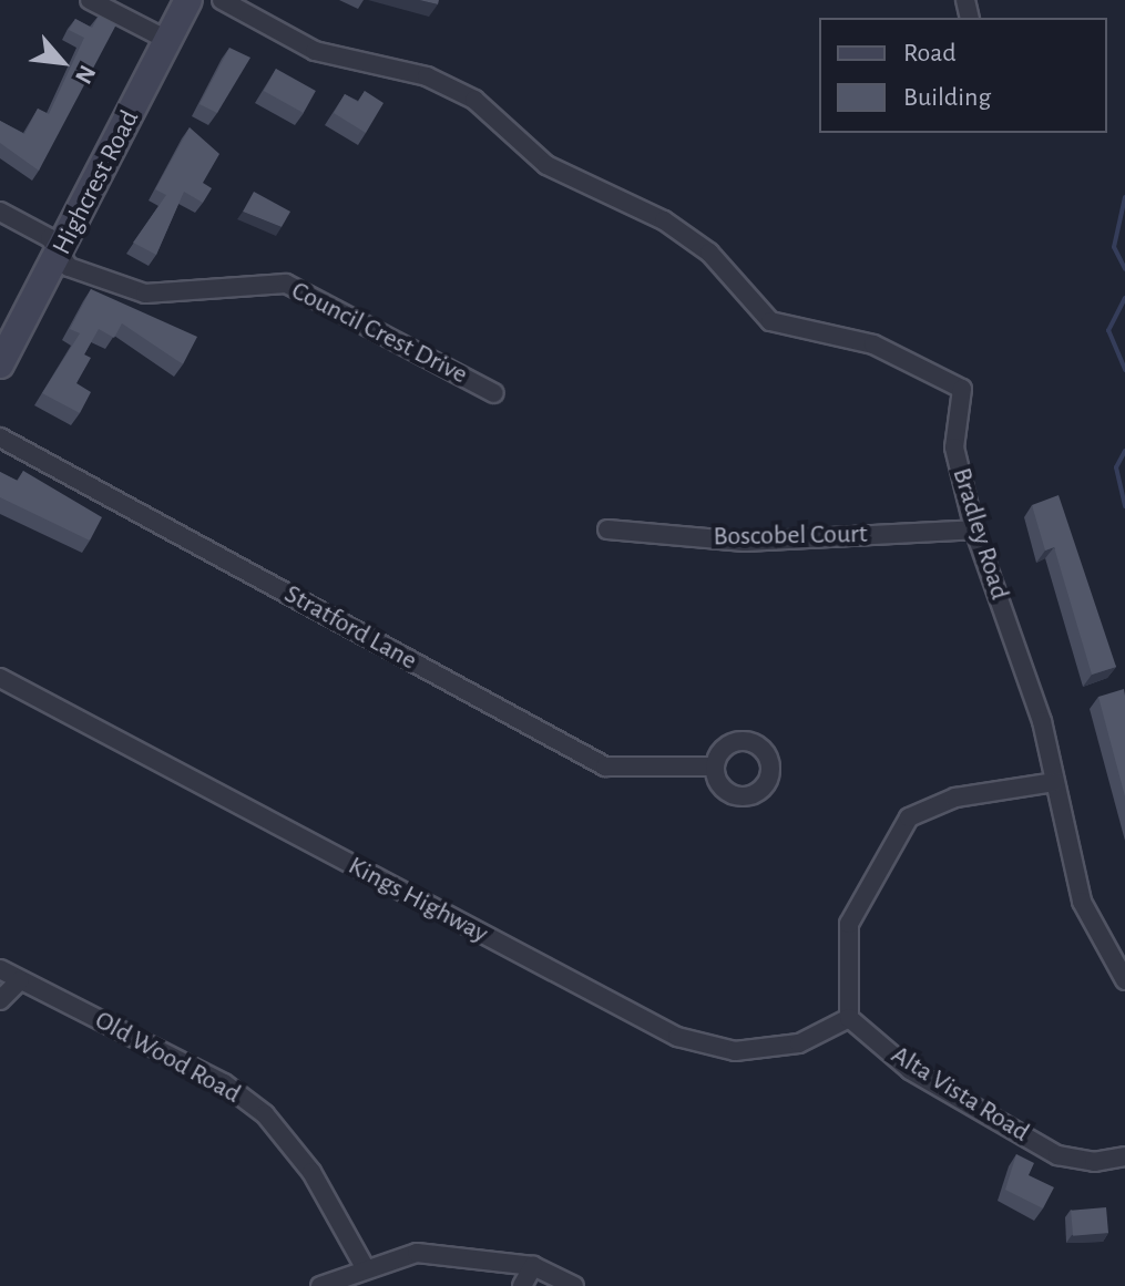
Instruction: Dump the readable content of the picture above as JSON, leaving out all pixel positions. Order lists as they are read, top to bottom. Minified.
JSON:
{"streets":{"street":["Highcrest Road","Council Crest Drive","Bradley Road","Boscobel Court","Stratford Lane","Kings Highway","Old Wood Road","Alta Vista Road"]},"crossings":[["Highcrest Road","Council Crest Drive"],["Bradley Road","Boscobel Court"],["Kings Highway","Alta Vista Road"]],"legend":["Road","Building"],"north":"bottom right"}
